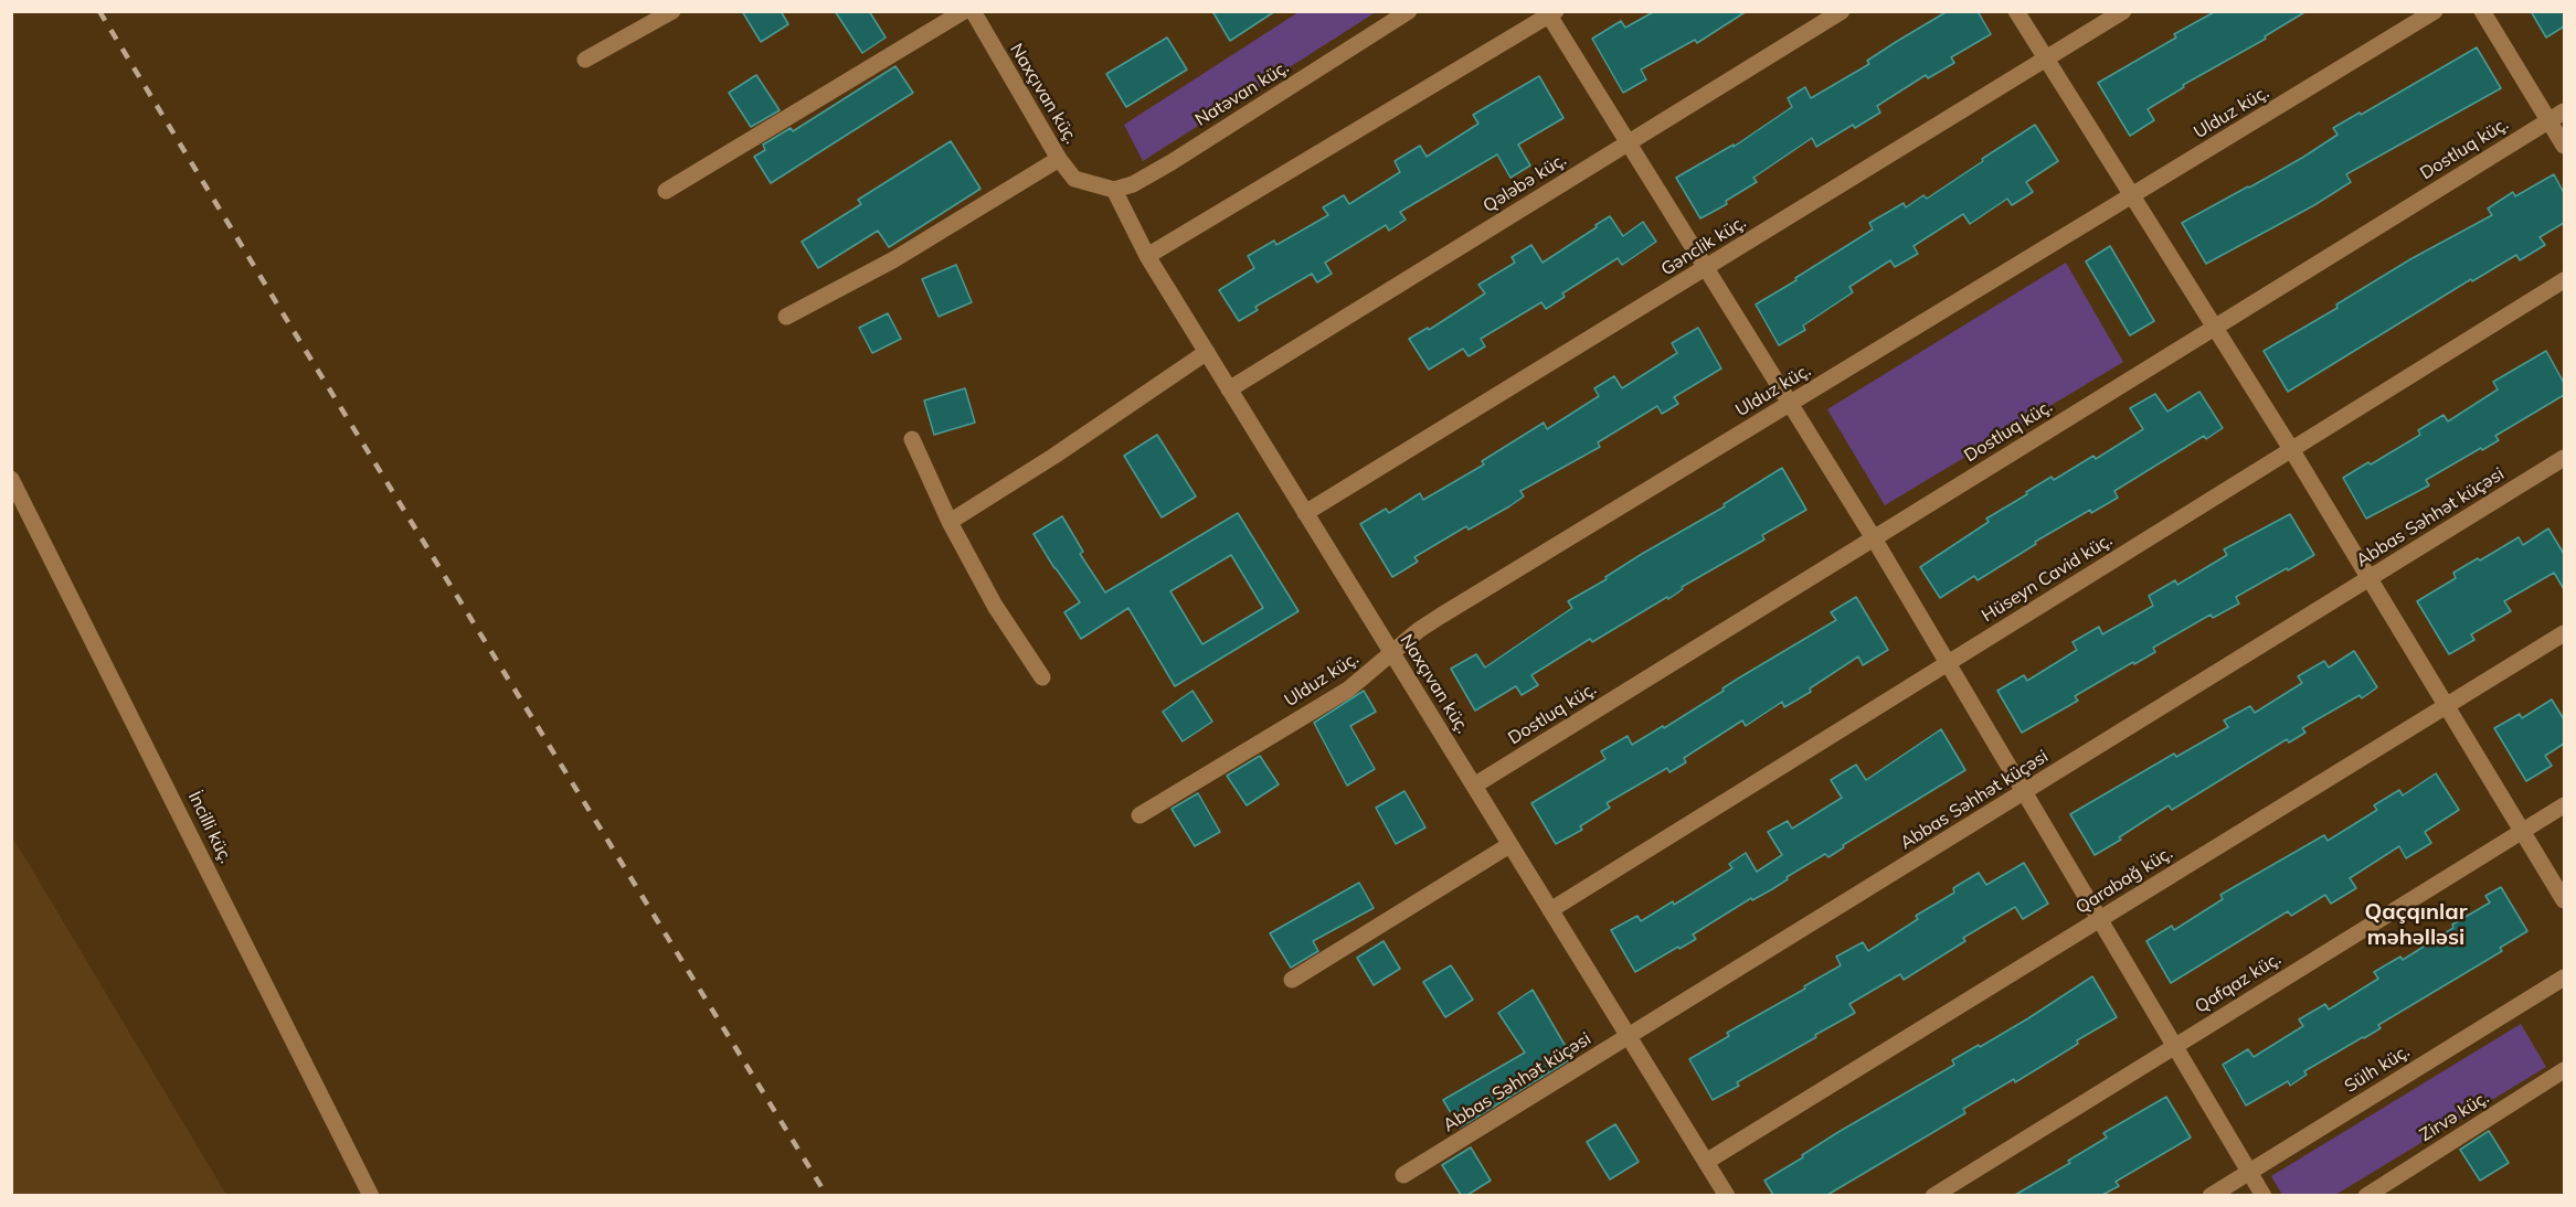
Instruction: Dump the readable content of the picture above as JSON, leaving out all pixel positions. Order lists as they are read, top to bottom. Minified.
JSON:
{"streets":{"street":["Naxçıvan küç.","Natəvan küç.","Ulduz küç.","Dostluq küç.","Qələbə küç.","Gənclik küç.","Abbas Səhhət küçəsi","Hüseyn Cavid küç.","İncilli küç.","Qarabağ küç.","Qafqaz küç.","Sülh küç.","Zirvə küç."]},"crossings":[["Naxçıvan küç.","Natəvan küç."],["Naxçıvan küç.","Ulduz küç."],["Naxçıvan küç.","Dostluq küç."],["Naxçıvan küç.","Qələbə küç."],["Naxçıvan küç.","Gənclik küç."],["Naxçıvan küç.","Abbas Səhhət küçəsi"],["Naxçıvan küç.","Hüseyn Cavid küç."],["Naxçıvan küç.","Qarabağ küç."]],"districts":["Qaçqınlar məhəlləsi"]}
